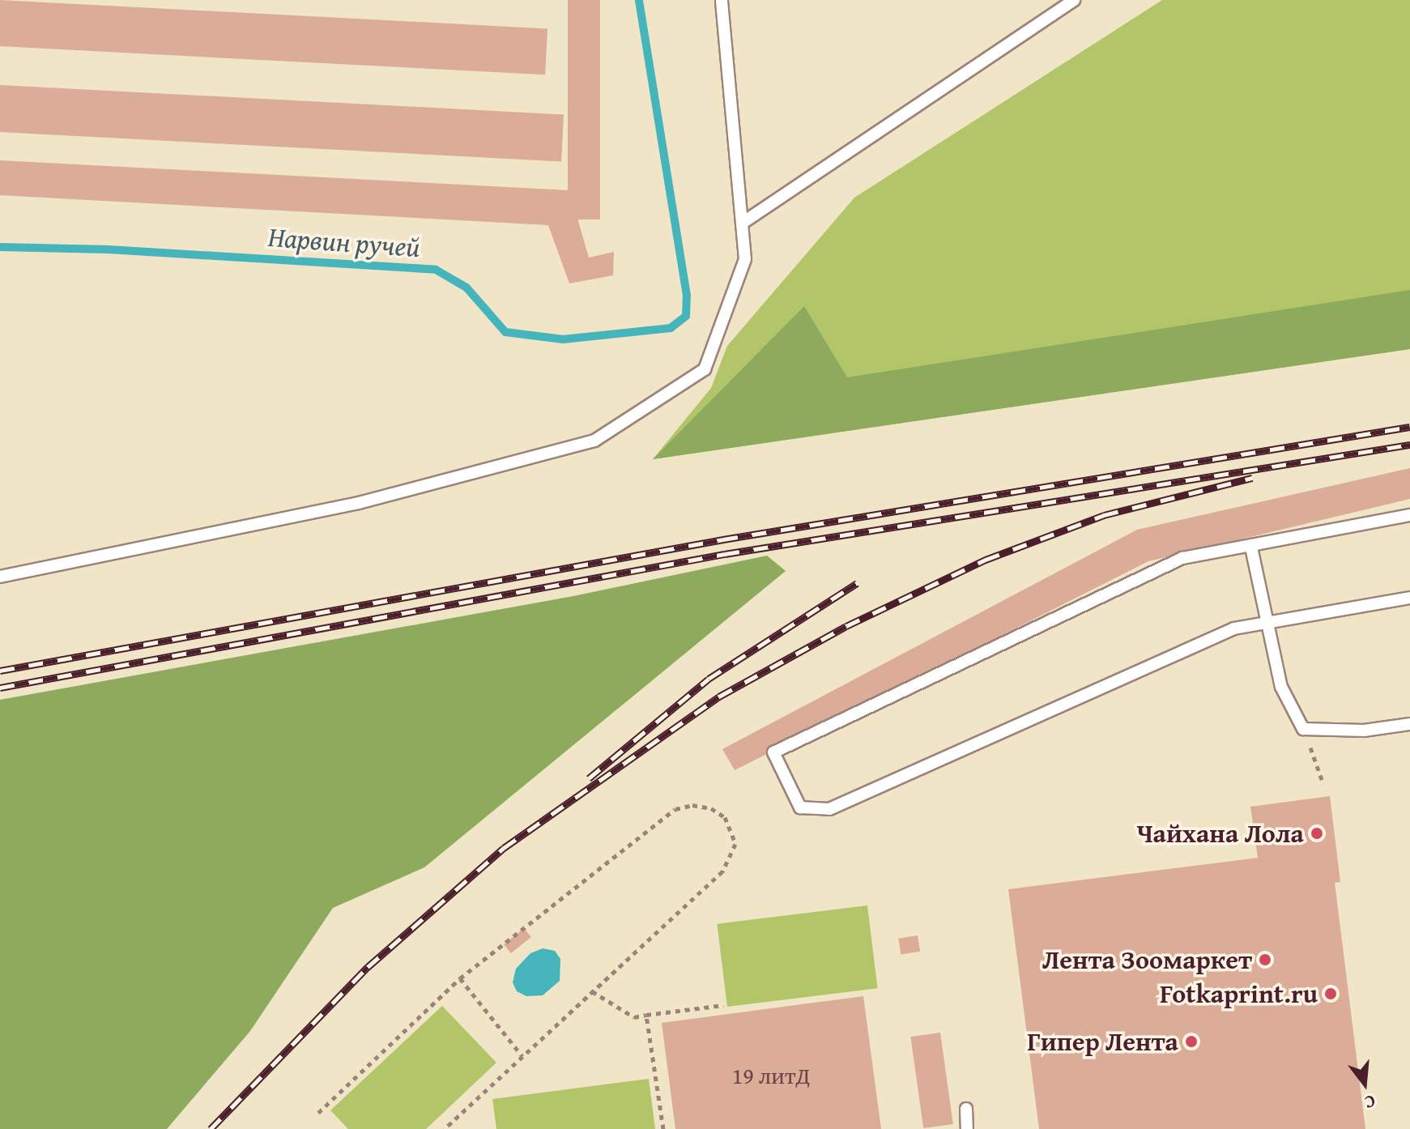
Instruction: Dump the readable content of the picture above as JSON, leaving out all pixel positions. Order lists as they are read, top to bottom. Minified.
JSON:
{"water":["Нарвин ручей"],"places":["Чайхана Лола","Лента Зоомаркет","Fotkaprint.ru","Гипер Лента"],"house_numbers":["19 литД"],"north":"bottom"}
